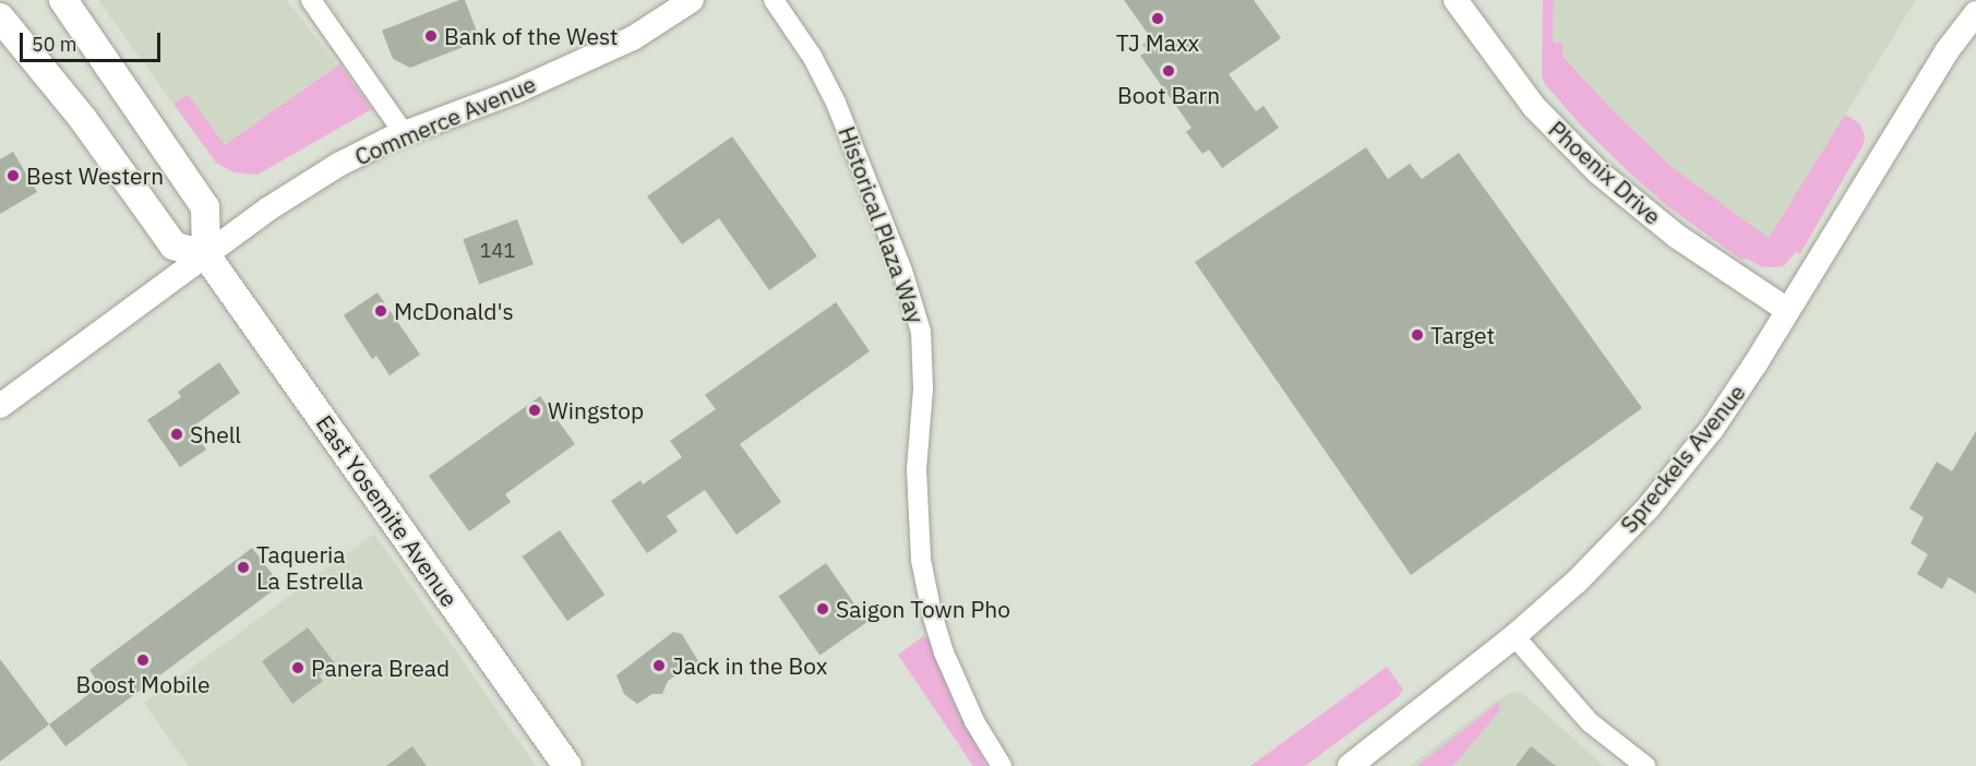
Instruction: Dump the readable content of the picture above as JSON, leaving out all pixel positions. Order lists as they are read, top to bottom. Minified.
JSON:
{"streets":{"main road":["East Yosemite Avenue"],"street":["Commerce Avenue","Phoenix Drive","Historical Plaza Way","Spreckels Avenue"]},"crossings":[["Commerce Avenue","East Yosemite Avenue"],["Phoenix Drive","Spreckels Avenue"]],"places":["TJ Maxx","Bank of the West","Boot Barn","Best Western","McDonald's","Target","Wingstop","Shell","Taqueria La Estrella","Saigon Town Pho","Boost Mobile","Jack in the Box","Panera Bread"],"house_numbers":["141"],"scale_bar":"50 m"}
